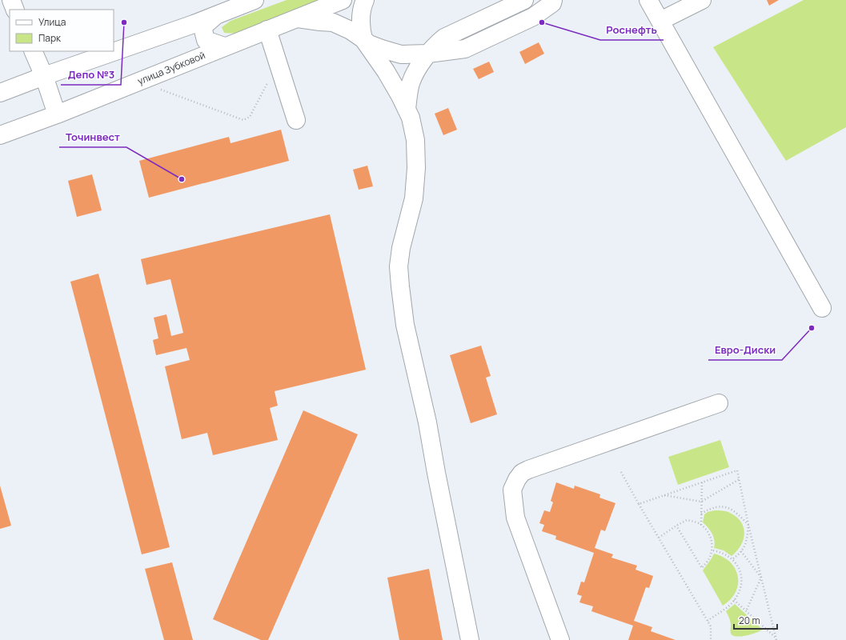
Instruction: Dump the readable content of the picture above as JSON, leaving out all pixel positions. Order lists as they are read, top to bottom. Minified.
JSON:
{"streets":{"street":["улица Зубковой"]},"places":["Депо №3","Роснефть","Точинвест","Евро-Диски"],"legend":["Улица","Парк"],"scale_bar":"20 m"}
